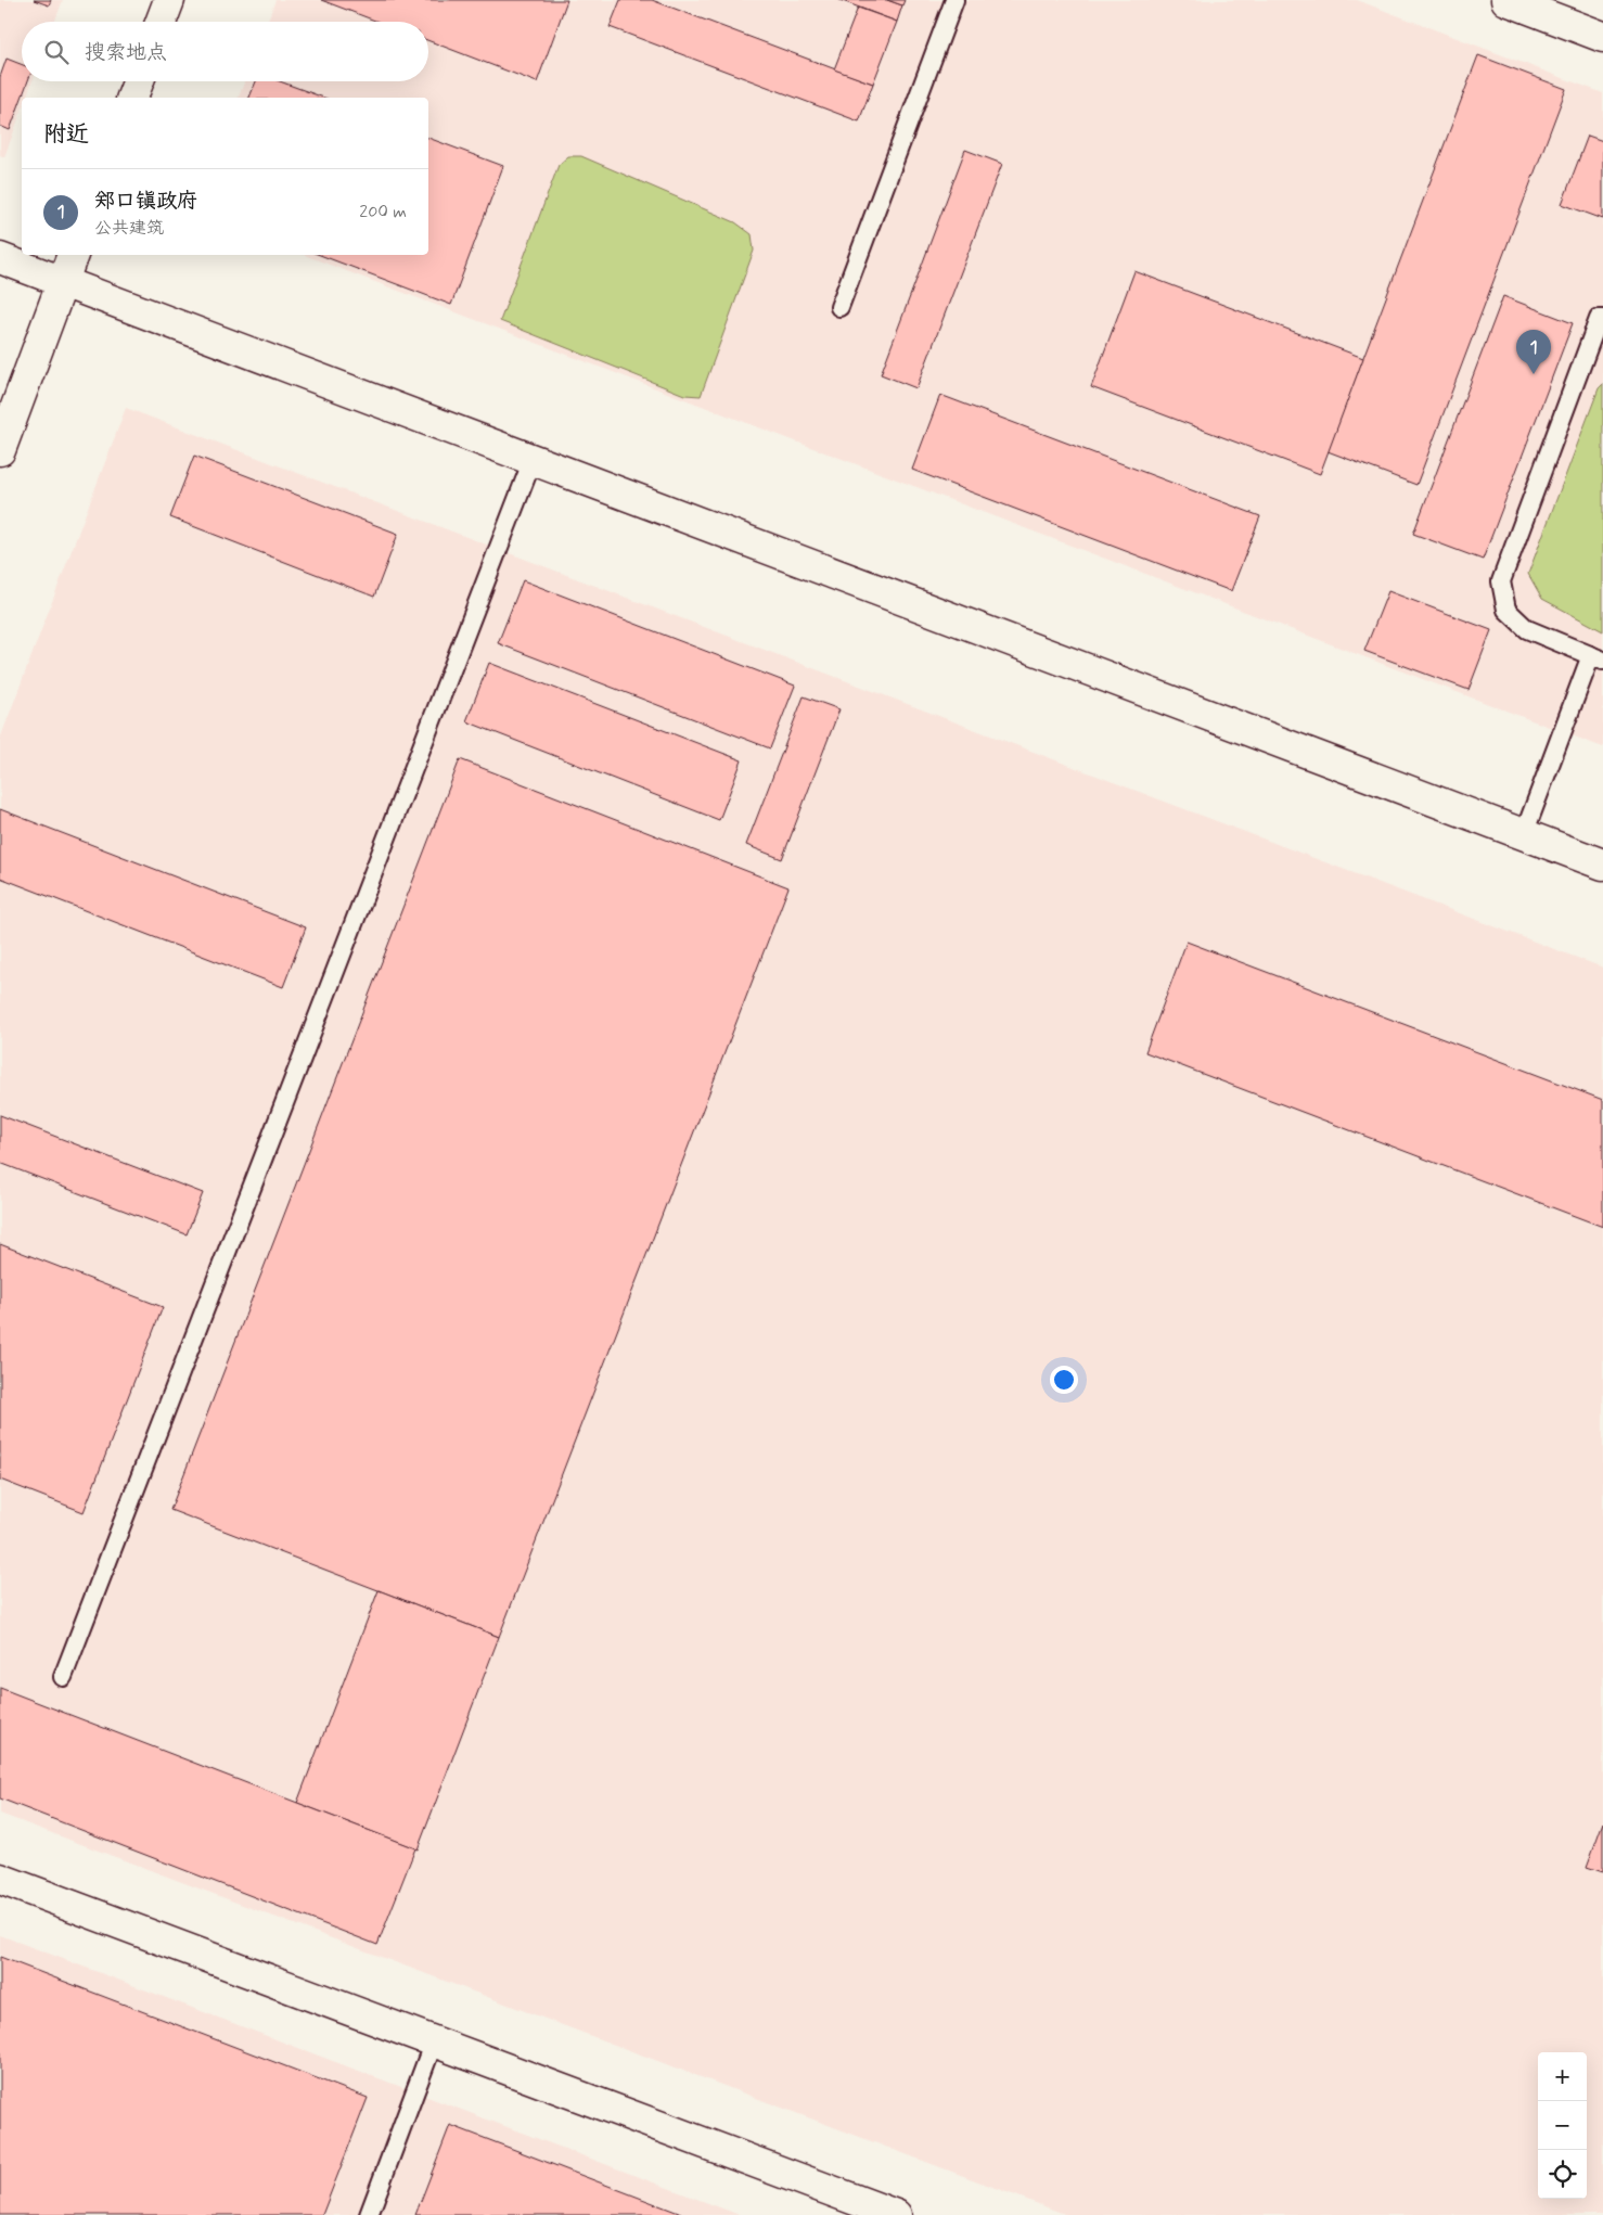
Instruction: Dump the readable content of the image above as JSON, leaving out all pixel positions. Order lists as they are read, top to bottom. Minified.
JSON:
{"page":{"search":"搜索地点","heading":"附近","list":[{"mark":"1","name":"郑口镇政府","note":"公共建筑","value":"200 m"}],"pins":"1","map_buttons":["+","−"]}}
